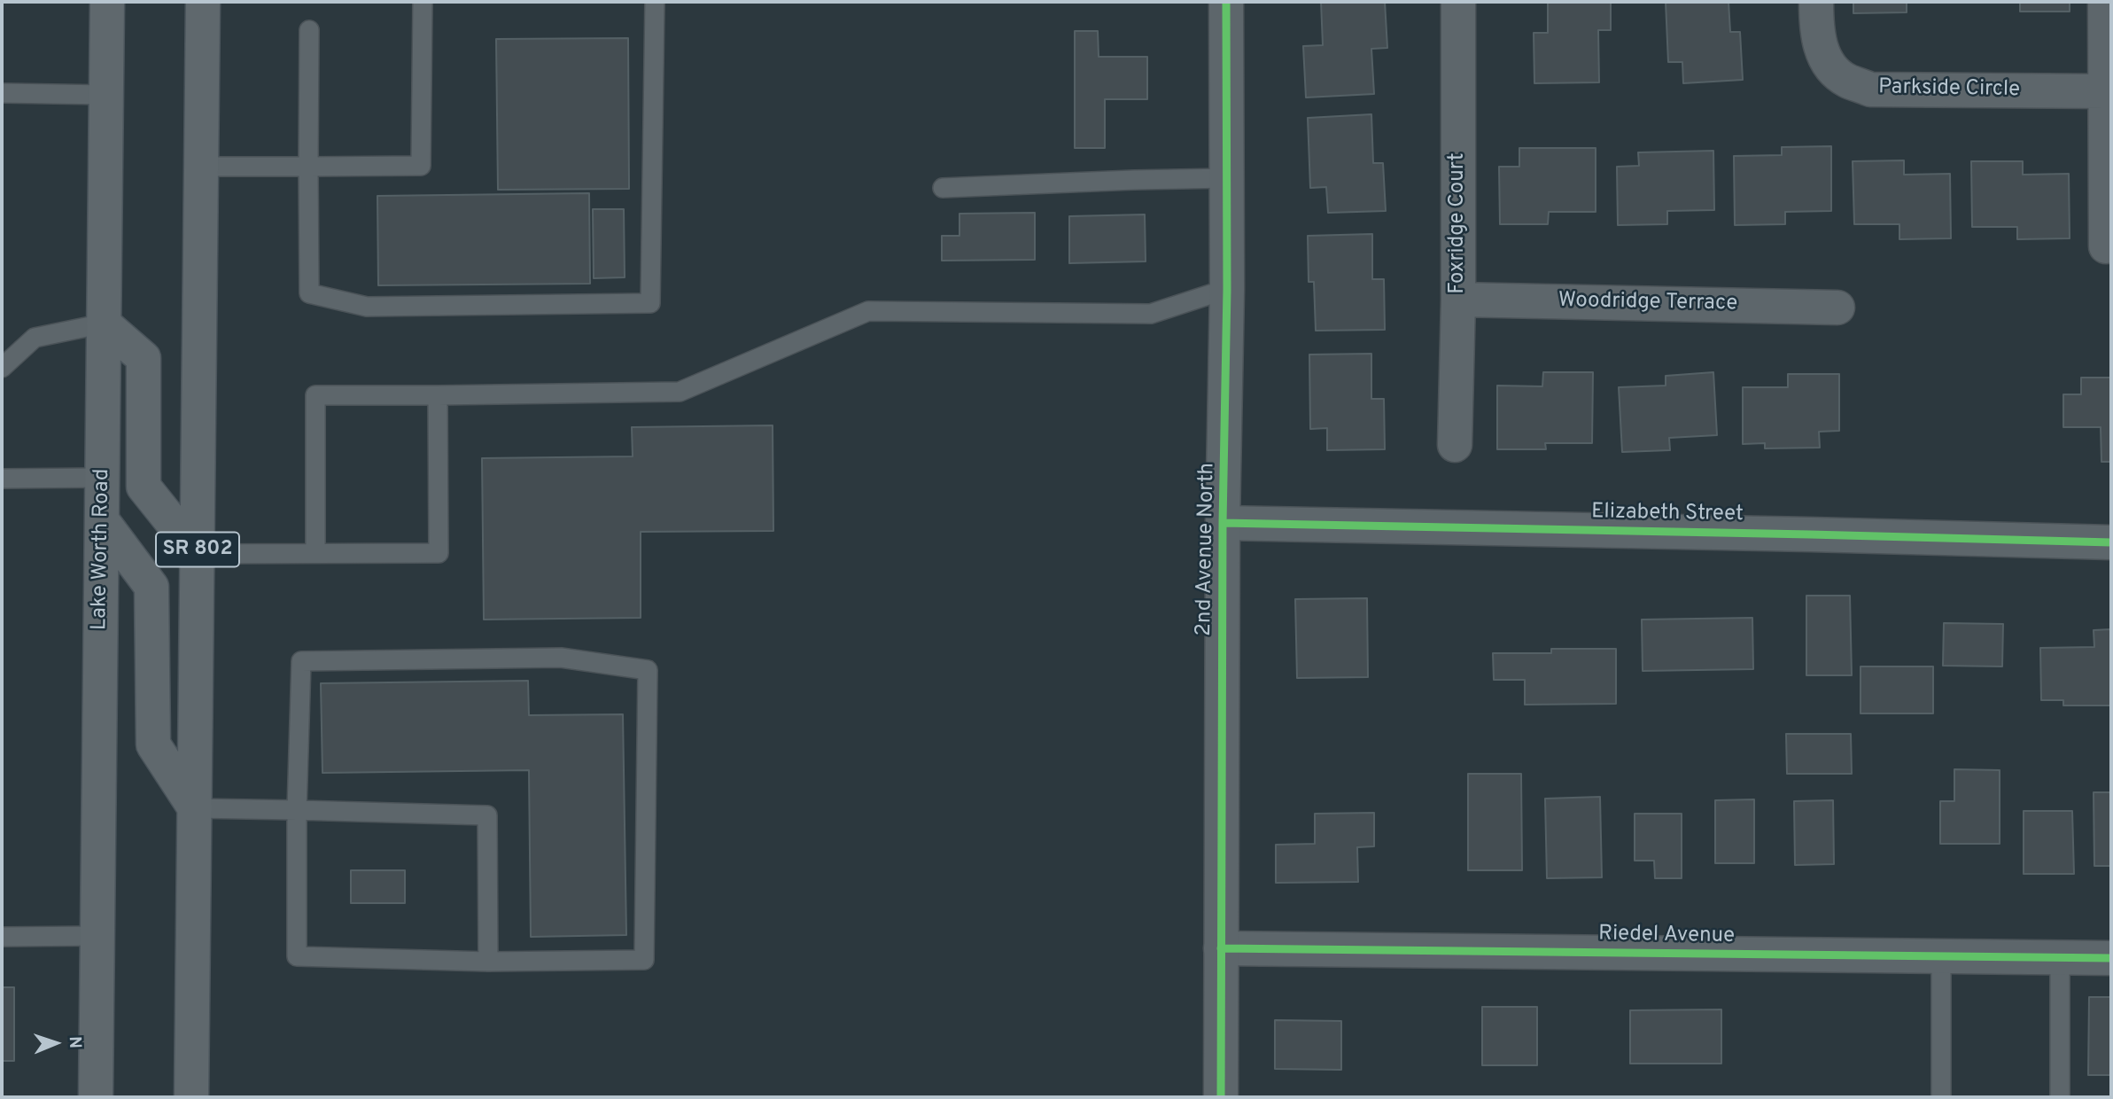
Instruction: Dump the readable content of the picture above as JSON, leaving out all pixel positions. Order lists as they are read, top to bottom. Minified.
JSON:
{"streets":{"main road":["Lake Worth Road","SR 802"],"street":["Parkside Circle","Foxridge Court","Woodridge Terrace","Elizabeth Street","2nd Avenue North","Riedel Avenue"]},"crossings":[["Foxridge Court","Woodridge Terrace"],["Elizabeth Street","2nd Avenue North"],["2nd Avenue North","Riedel Avenue"]],"north":"right"}
